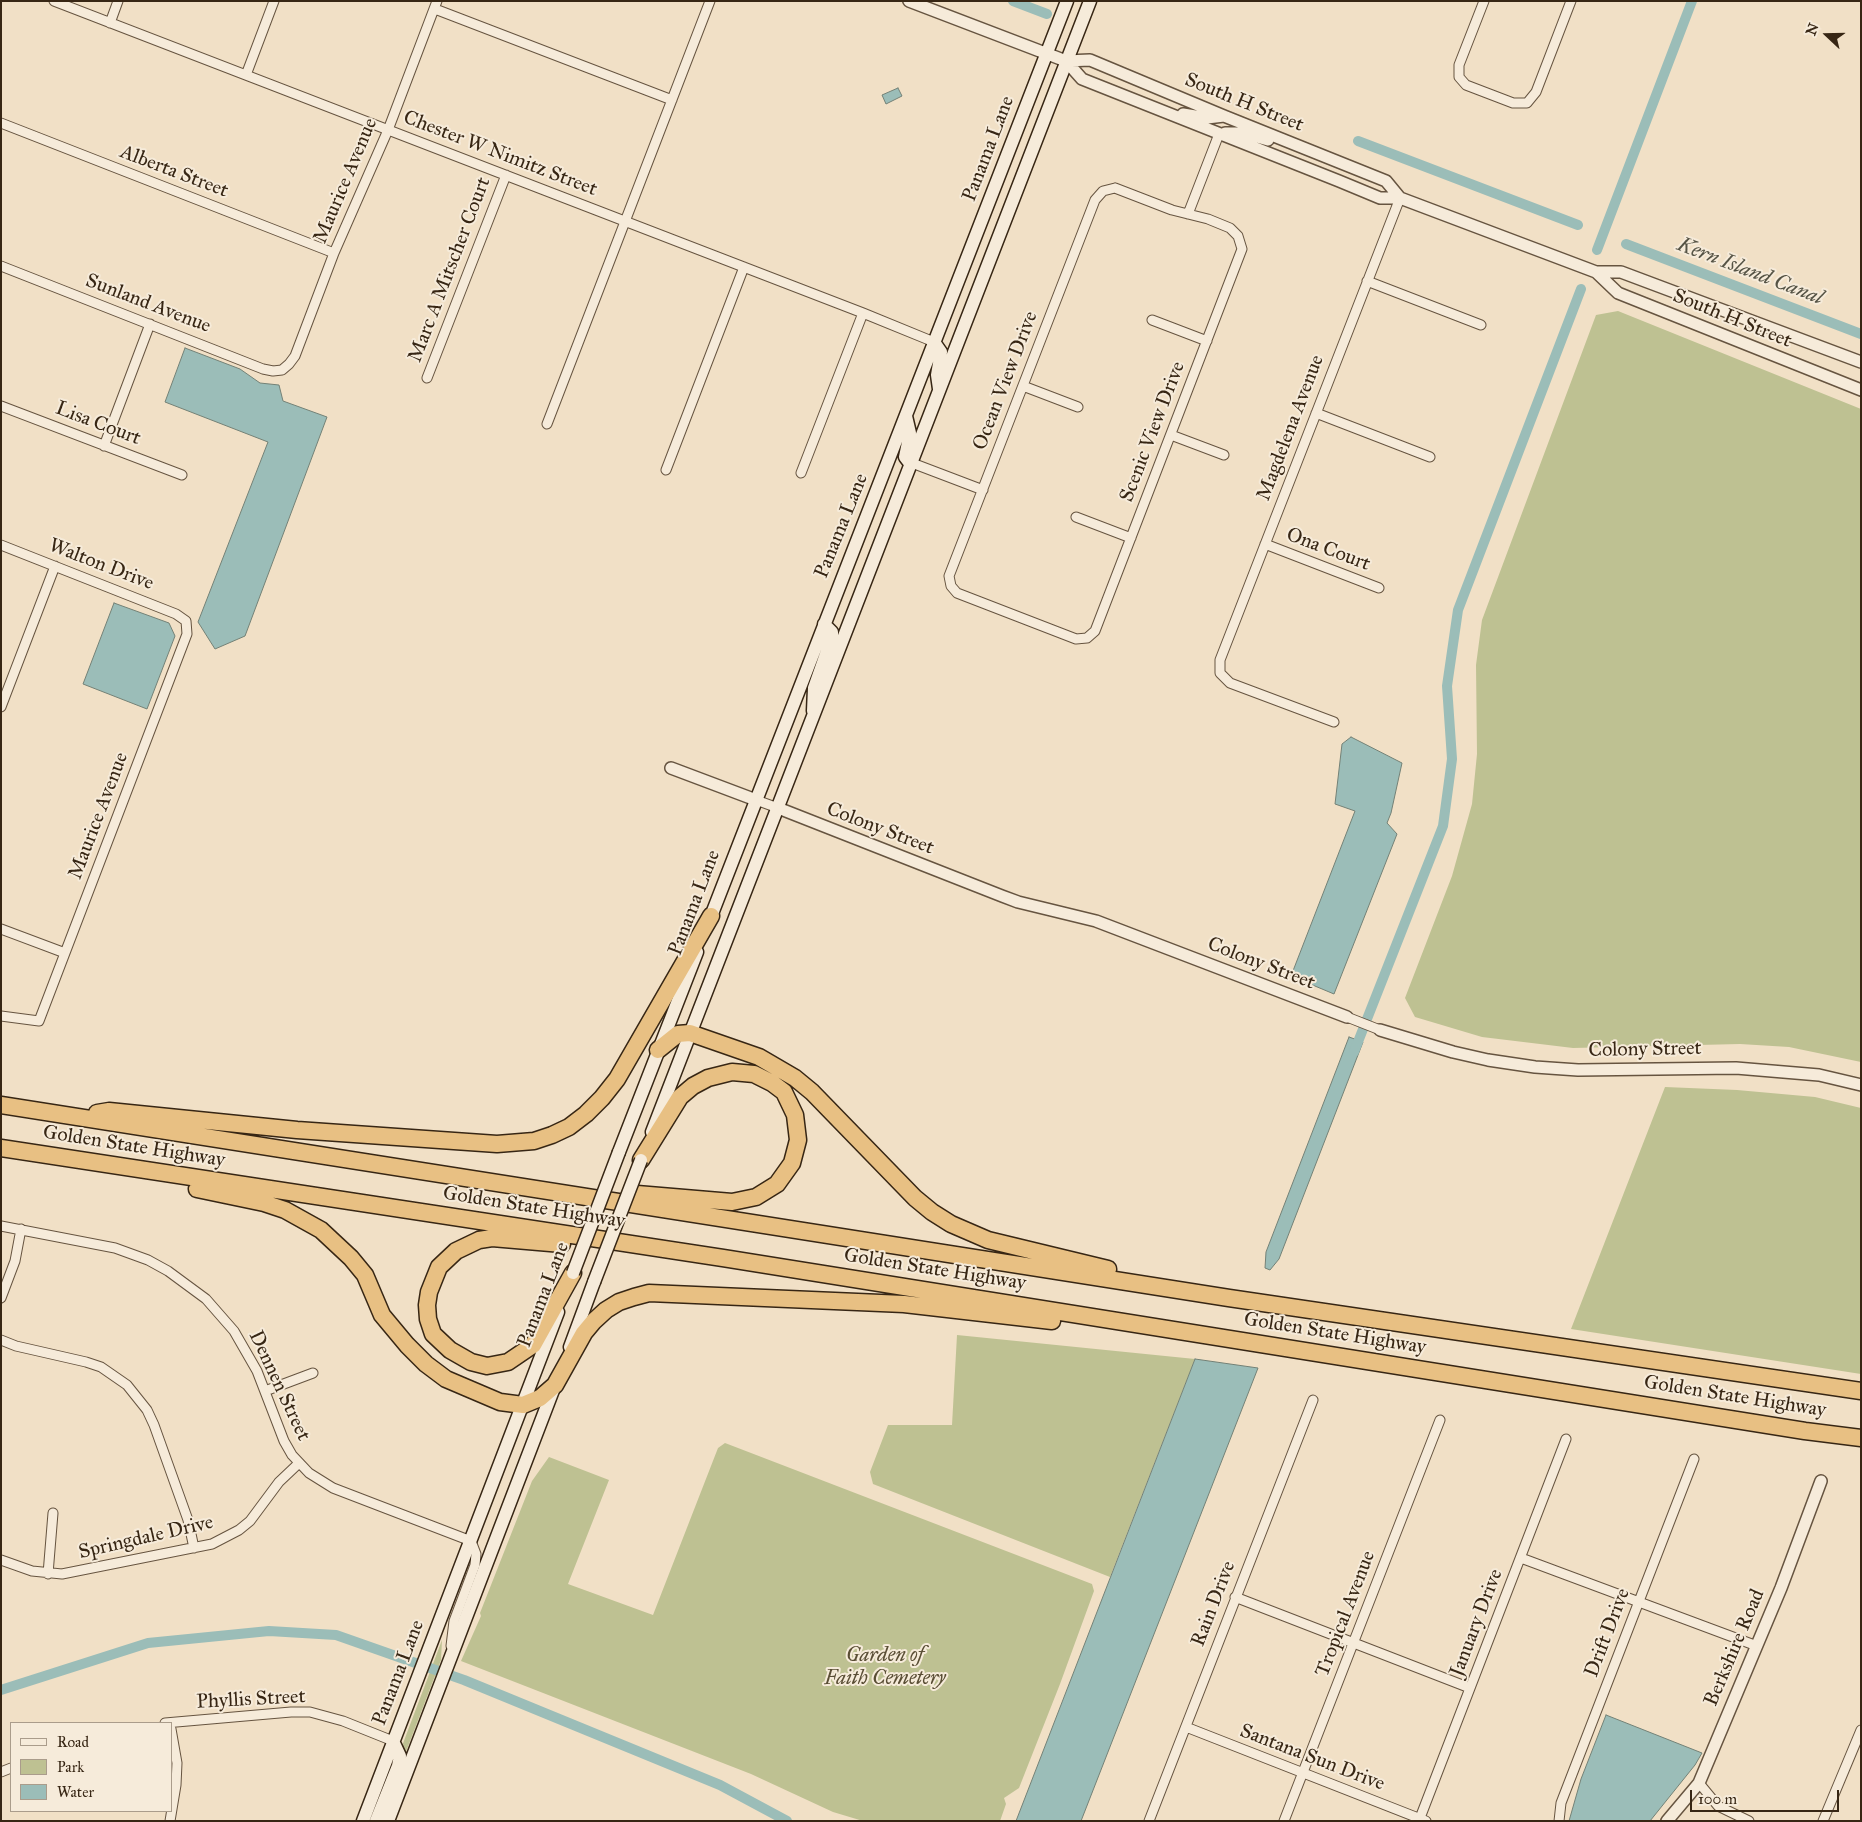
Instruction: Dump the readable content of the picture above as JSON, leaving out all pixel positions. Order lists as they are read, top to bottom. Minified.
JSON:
{"streets":{"highway":["Golden State Highway"],"main road":["Panama Lane"],"street":["South H Street","Chester W Nimitz Street","Alberta Street","Maurice Avenue","Marc A Mitscher Court","Sunland Avenue","Ocean View Drive","Lisa Court","Magdelena Avenue","Scenic View Drive","Ona Court","Walton Drive","Colony Street","Dennen Street","Springdale Drive","Rain Drive","Tropical Avenue","January Drive","Drift Drive","Berkshire Road","Phyllis Street","Santana Sun Drive"]},"crossings":[["South H Street","Panama Lane"],["South H Street","Magdelena Avenue"],["Panama Lane","Chester W Nimitz Street"],["Panama Lane","Colony Street"],["Panama Lane","Dennen Street"],["Panama Lane","Phyllis Street"],["Chester W Nimitz Street","Maurice Avenue"],["Chester W Nimitz Street","Marc A Mitscher Court"],["Alberta Street","Maurice Avenue"],["Maurice Avenue","Sunland Avenue"],["Maurice Avenue","Walton Drive"],["Ocean View Drive","Scenic View Drive"],["Magdelena Avenue","Ona Court"],["Dennen Street","Springdale Drive"],["Rain Drive","Santana Sun Drive"],["Tropical Avenue","Santana Sun Drive"],["January Drive","Santana Sun Drive"]],"water":["Kern Island Canal"],"parks":["Garden of Faith Cemetery"],"legend":["Road","Park","Water"],"scale_bar":"100 m","north":"left"}
